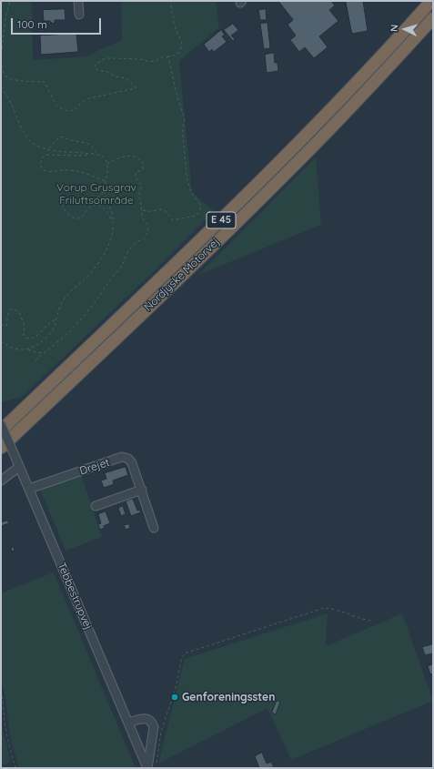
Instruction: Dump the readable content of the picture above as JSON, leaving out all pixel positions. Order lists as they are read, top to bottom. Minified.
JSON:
{"streets":{"highway":["E 45","Nordjyske Motorvej"],"street":["Drejet","Tebbestrupvej"]},"crossings":[["Drejet","Tebbestrupvej"]],"parks":["Vorup Grusgrav Friluftsområde"],"places":["Genforeningssten"],"scale_bar":"100 m","north":"left"}
